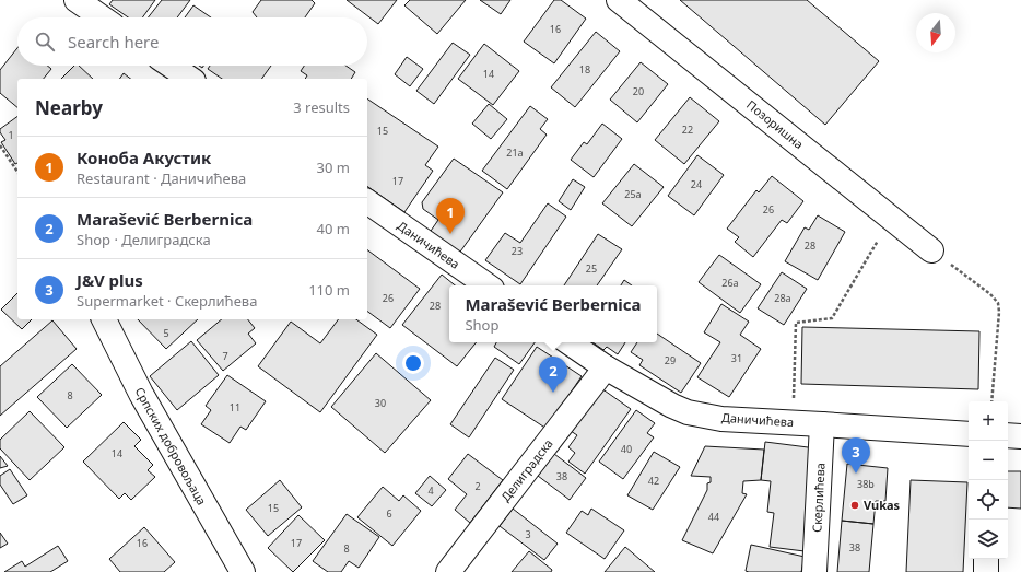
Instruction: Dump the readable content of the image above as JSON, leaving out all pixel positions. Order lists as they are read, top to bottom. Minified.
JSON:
{"streets":{"street":["Позоришна","Даничићева","Српских добровољаца","Делиградска","Скерлићева"]},"crossings":[["Даничићева","Делиградска"],["Даничићева","Скерлићева"]],"places":["Vukas"],"house_numbers":["16","18","14","20","22","15","1","21a","17","24","25a","26","28","23","25","26a","26","28a","28","5","7","31","29","8","30","11","40","14","38","42","38b","2","4","15","6","44","3","16","17","38","8"],"north":"bottom","page":{"search":"Search here","heading":["Nearby","3 results"],"list":[{"mark":"1","name":"Коноба Акустик","note":"Restaurant · Даничићева","value":"30 m"},{"mark":"2","name":"Marašević Berbernica","note":"Shop · Делиградска","value":"40 m"},{"mark":"3","name":"J&V plus","note":"Supermarket · Скерлићева","value":"110 m"}],"pins":["1","2","3"],"popup":["Marašević Berbernica","Shop"],"map_buttons":["+","−"]}}
